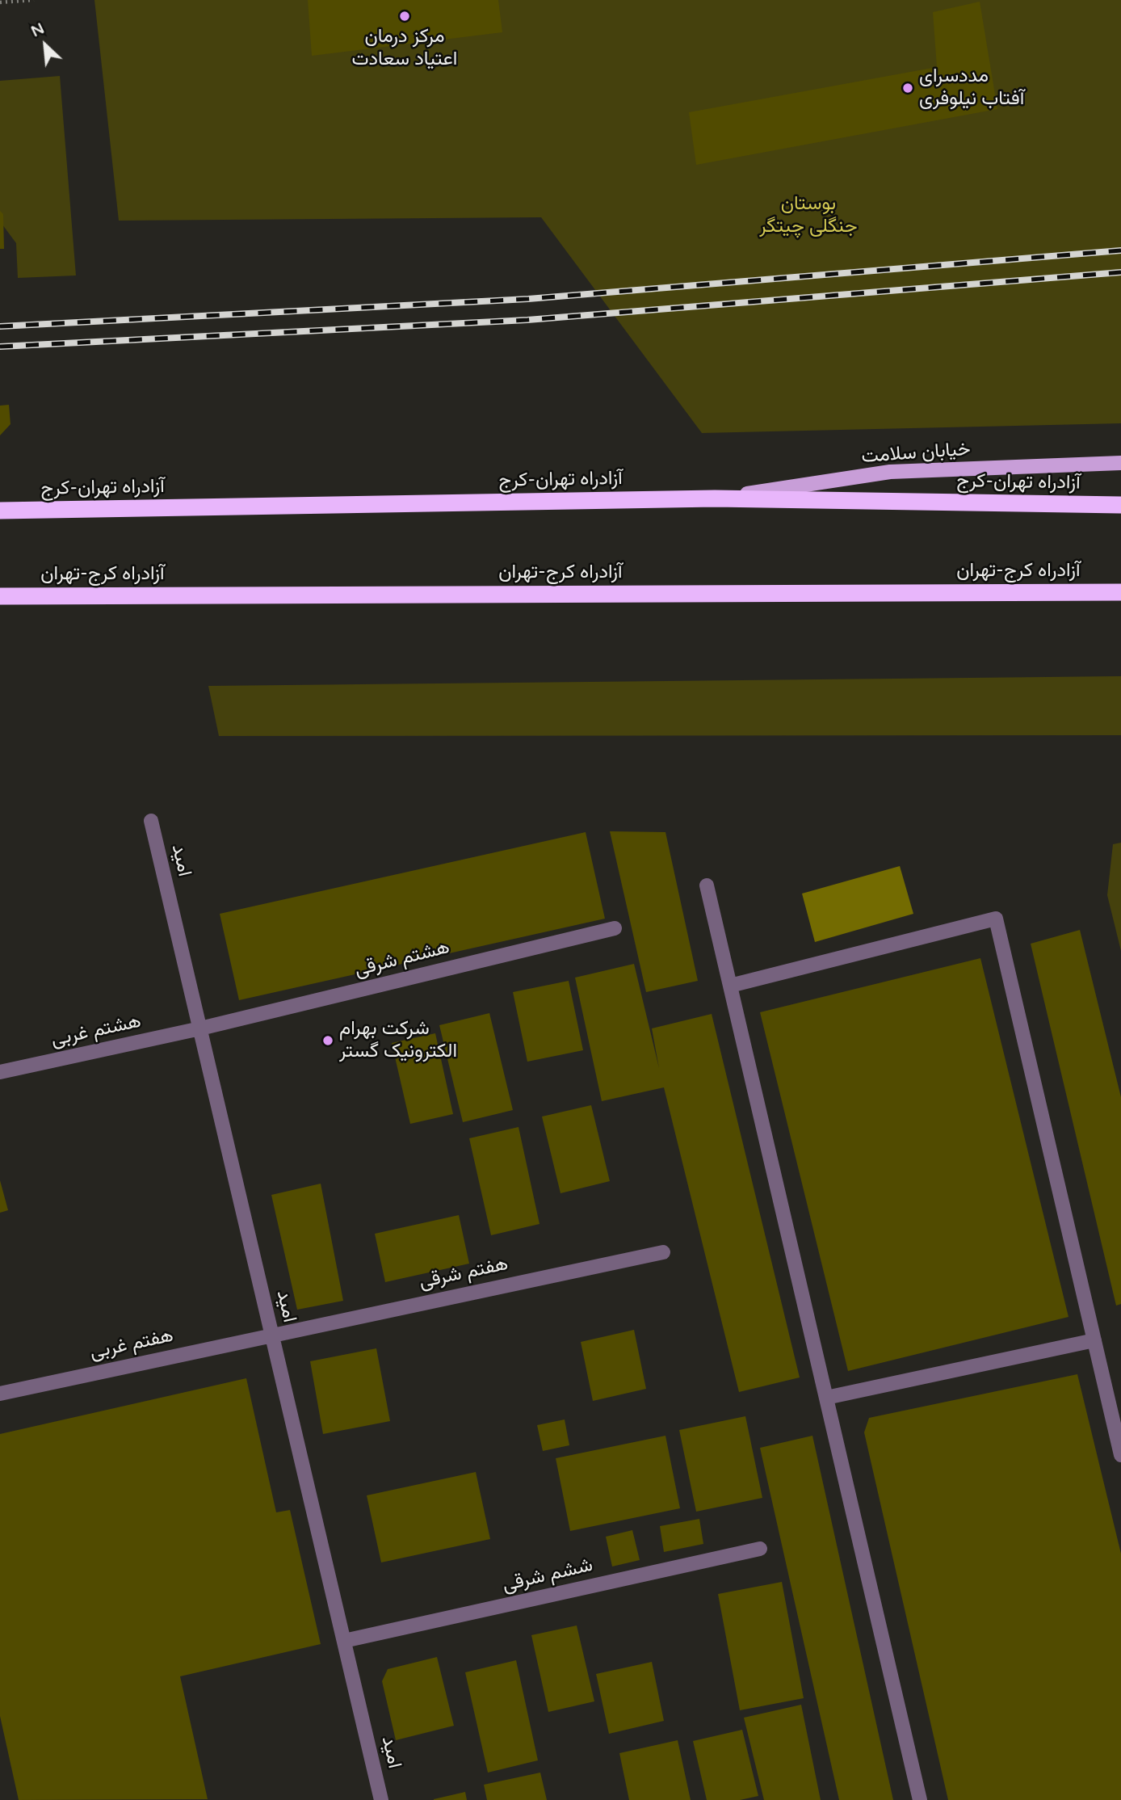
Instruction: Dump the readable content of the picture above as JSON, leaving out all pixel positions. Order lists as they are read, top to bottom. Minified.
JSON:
{"streets":{"highway":["آزادراه تهران-کرج","آزادراه کرج-تهران"],"main road":["خیابان سلامت"],"lane":["امید","هشتم شرقی","هشتم غربی","هفتم شرقی","هفتم غربی","ششم شرقی"]},"crossings":[["خیابان سلامت","آزادراه تهران-کرج"],["امید","هشتم شرقی"],["امید","هشتم غربی"],["امید","هفتم شرقی"],["امید","هفتم غربی"],["امید","ششم شرقی"],["هشتم شرقی","هشتم غربی"],["هفتم شرقی","هفتم غربی"]],"parks":["بوستان جنگلی چیتگر"],"places":["مرکز درمان اعتیاد سعادت","مددسرای آفتاب نیلوفری","شرکت بهرام الکترونیک گستر"],"north":"top left"}
